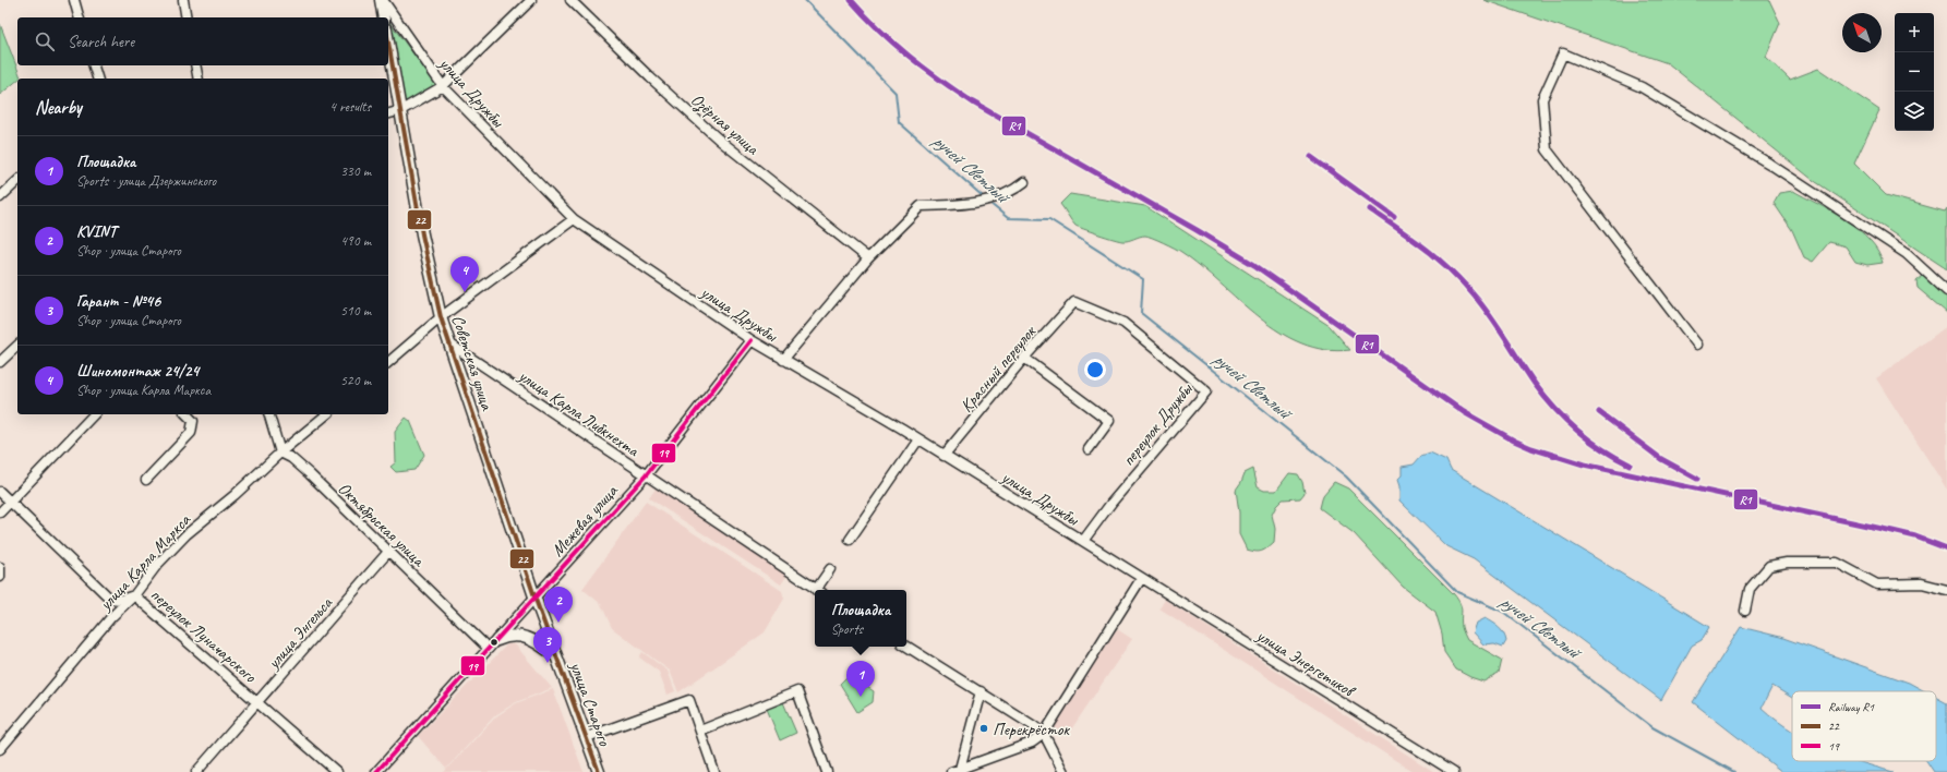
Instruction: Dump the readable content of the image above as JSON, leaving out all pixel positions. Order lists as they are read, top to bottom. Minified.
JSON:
{"streets":{"street":["улица Дружбы","Озёрная улица","Советская улица","Красный переулок","улица Карла Либкнехта","переулок Дружбы","Межевая улица","Октябрьская улица","улица Карла Маркса","улица Энгельса","переулок Луначарского","улица Энергетиков","улица Старого"]},"crossings":[["улица Дружбы","Красный переулок"],["улица Дружбы","переулок Дружбы"],["улица Дружбы","Межевая улица"],["улица Дружбы","улица Энергетиков"],["Советская улица","улица Карла Либкнехта"],["Советская улица","Межевая улица"],["Советская улица","улица Старого"],["Красный переулок","переулок Дружбы"],["улица Карла Либкнехта","Межевая улица"],["Межевая улица","Октябрьская улица"],["Межевая улица","улица Старого"],["Октябрьская улица","улица Карла Маркса"],["Октябрьская улица","улица Энгельса"],["улица Карла Маркса","переулок Луначарского"],["улица Энгельса","переулок Луначарского"]],"water":["ручей Светлый"],"places":["Перекрёсток"],"lines":["rail line R1","transit line 22","transit line 19"],"legend":["Railway R1","22","19"],"north":"top left","page":{"map_buttons":["+","−"],"search":"Search here","heading":["Nearby","4 results"],"list":[{"mark":"1","name":"Площадка","note":"Sports · улица Дзержинского","value":"330 m"},{"mark":"2","name":"KVINT","note":"Shop · улица Старого","value":"490 m"},{"mark":"3","name":"Гарант - №46","note":"Shop · улица Старого","value":"510 m"},{"mark":"4","name":"Шиномонтаж 24/24","note":"Shop · улица Карла Маркса","value":"520 m"}],"pins":["4","2","3","1"],"popup":["Площадка","Sports"]}}
